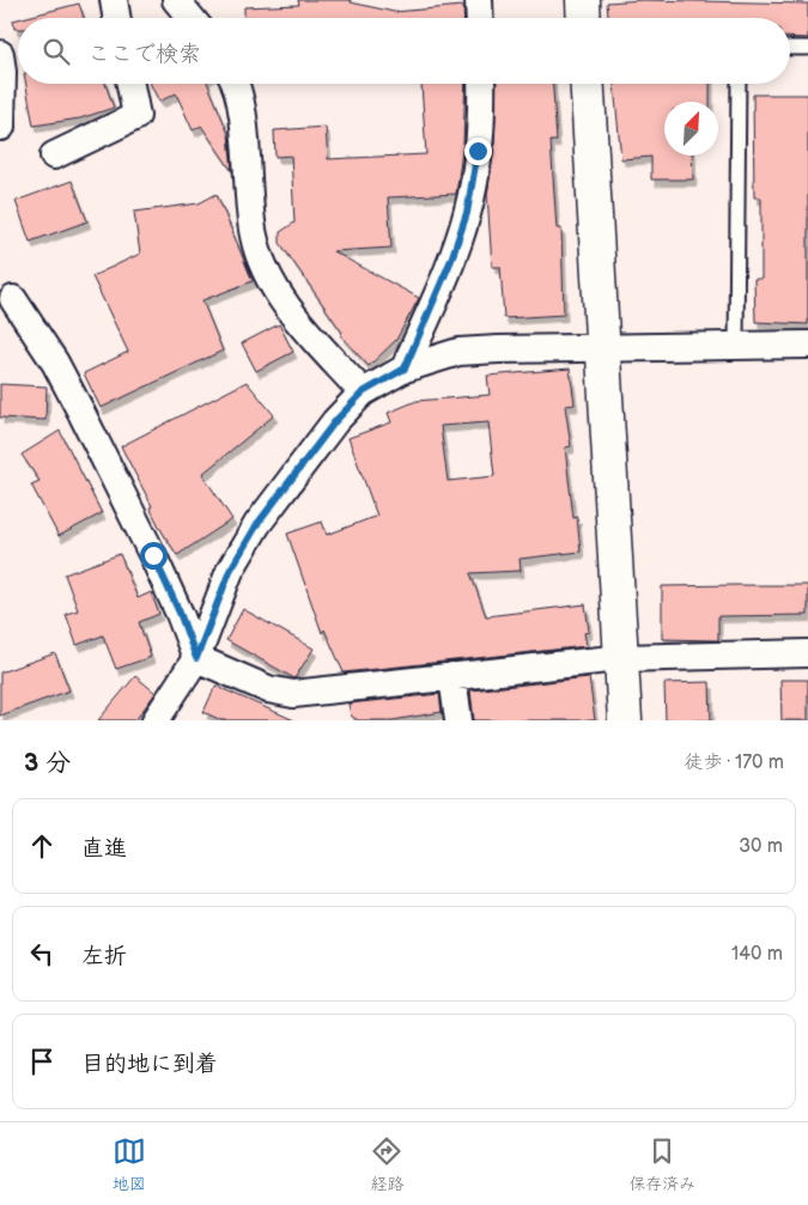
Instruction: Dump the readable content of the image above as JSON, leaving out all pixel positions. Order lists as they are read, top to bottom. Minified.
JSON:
{"north":"top right","page":{"search":"ここで検索","heading":["3 分","徒歩 · 170 m"],"list":[["直進","30 m"],["左折","140 m"],"目的地に到着"],"nav":["地図","経路","保存済み"]}}
